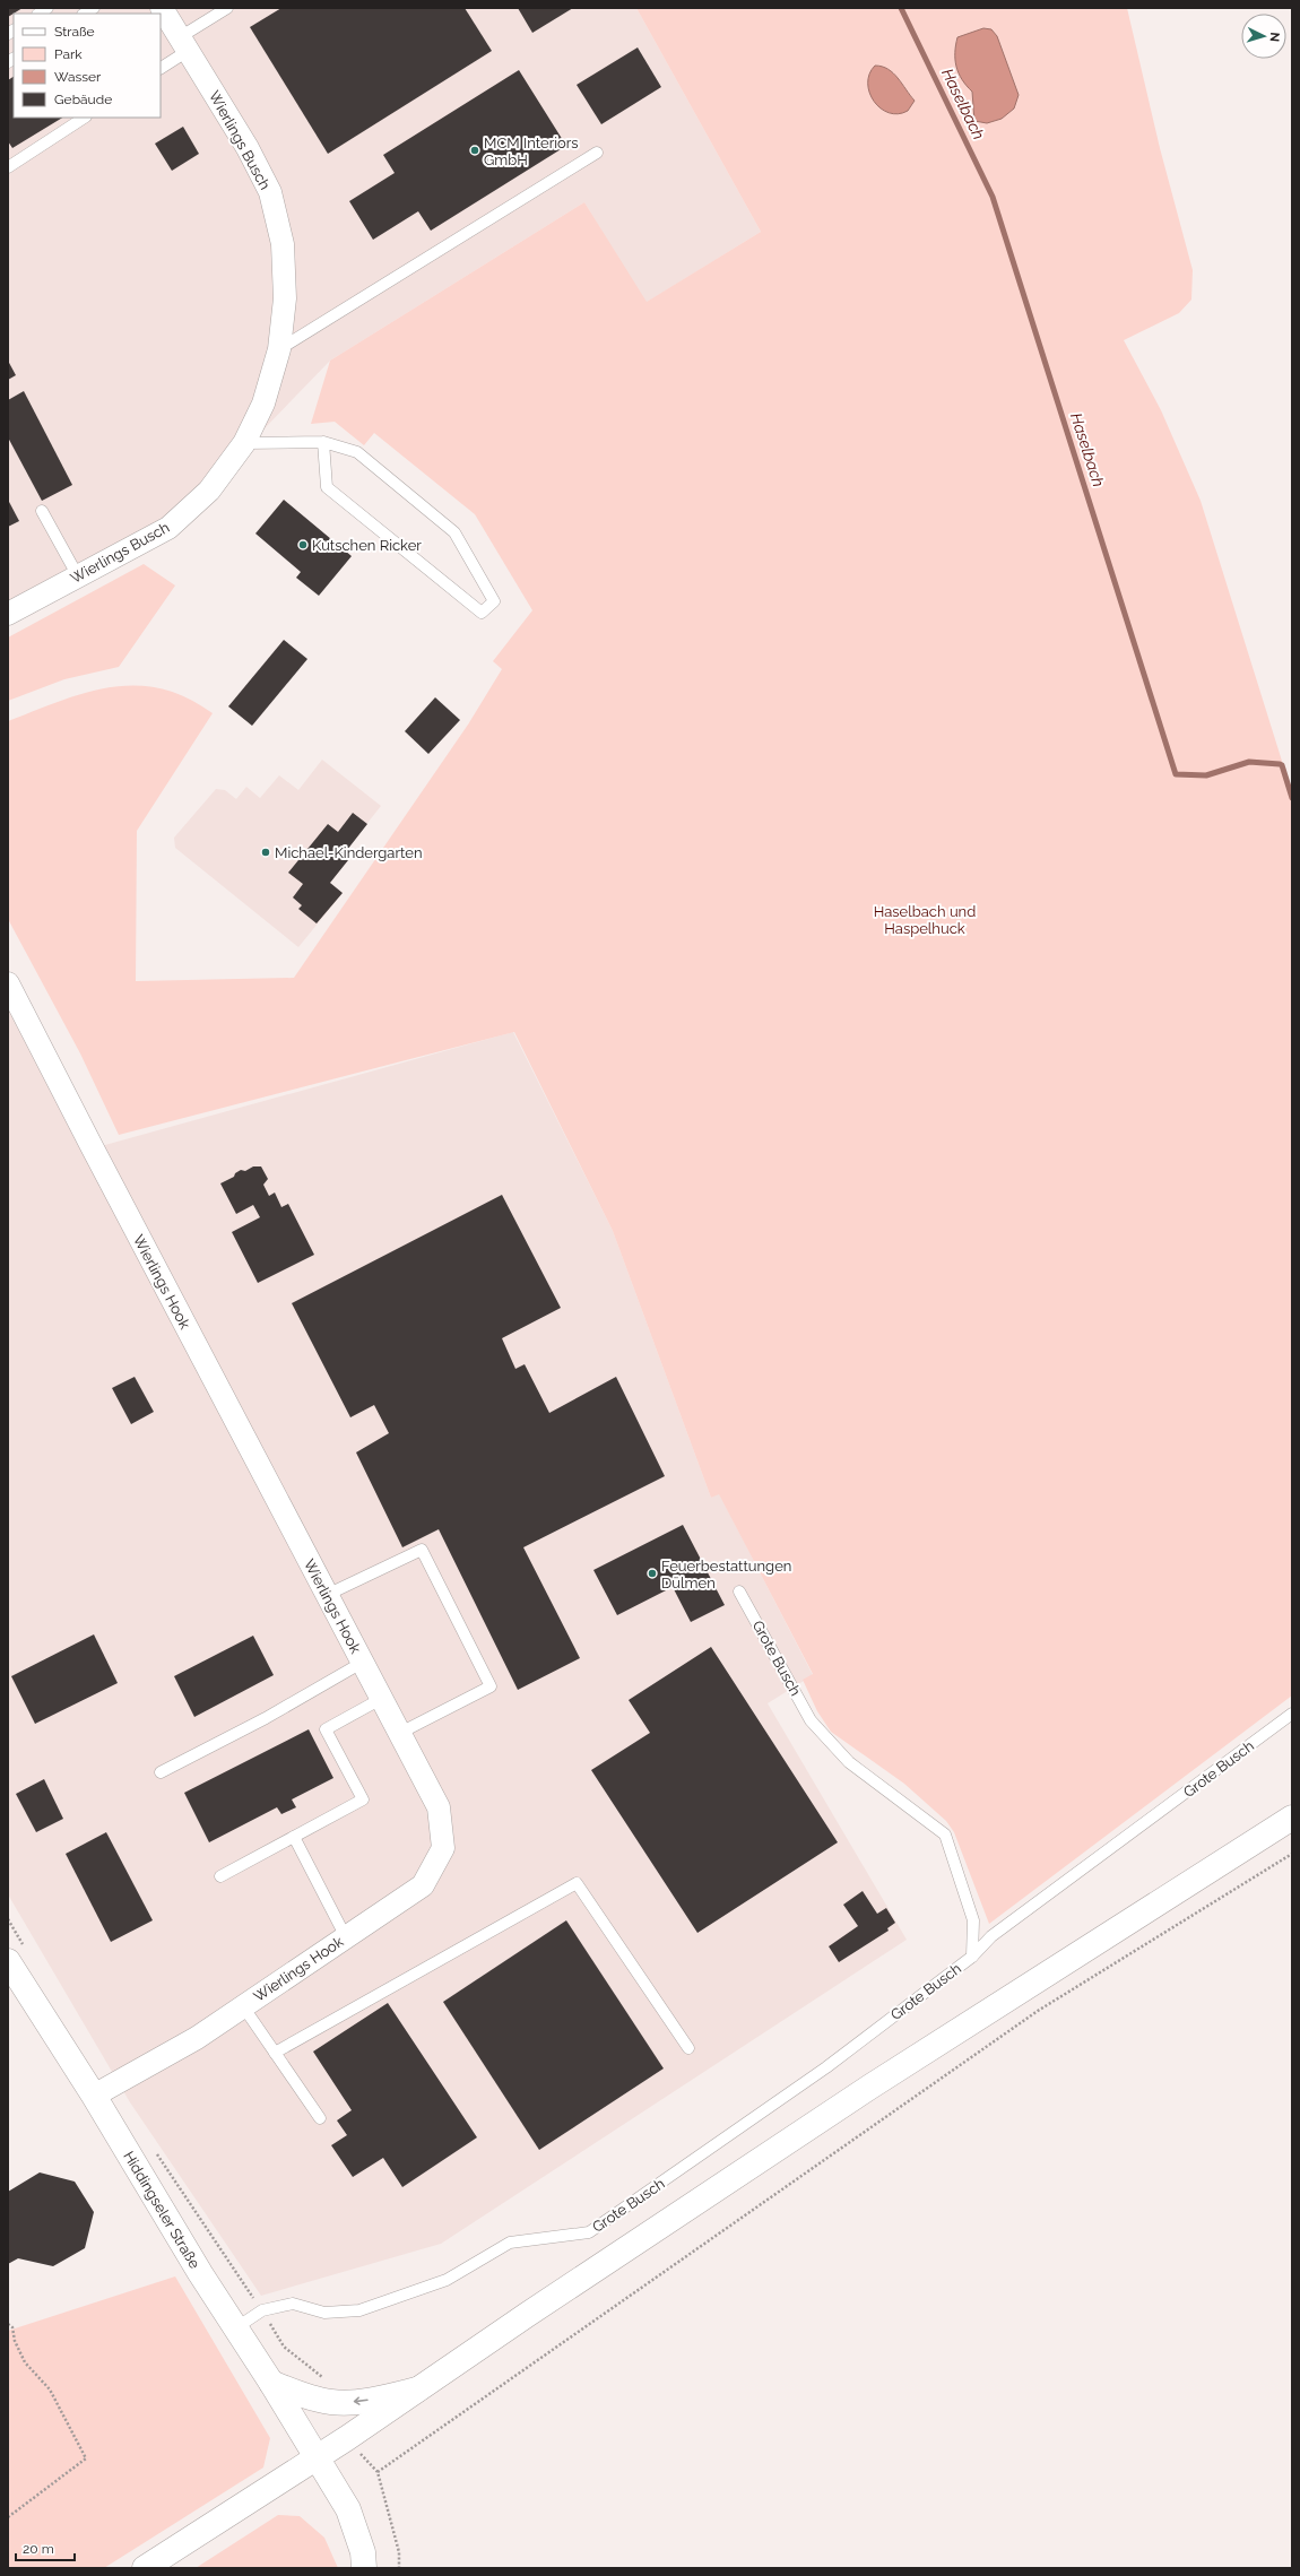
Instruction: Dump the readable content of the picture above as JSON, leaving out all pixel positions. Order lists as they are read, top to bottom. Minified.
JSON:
{"streets":{"main road":["Hiddingseler Straße"],"street":["Wierlings Busch","Wierlings Hook"],"lane":["Grote Busch"]},"crossings":[["Wierlings Hook","Hiddingseler Straße"],["Grote Busch","Hiddingseler Straße"]],"water":["Haselbach"],"parks":["Haselbach und Haspelhuck"],"places":["MCM Interiors GmbH","Kutschen Ricker","Michael-Kindergarten","Feuerbestattungen Dülmen"],"legend":["Straße","Park","Wasser","Gebäude"],"scale_bar":"20 m","north":"right"}
